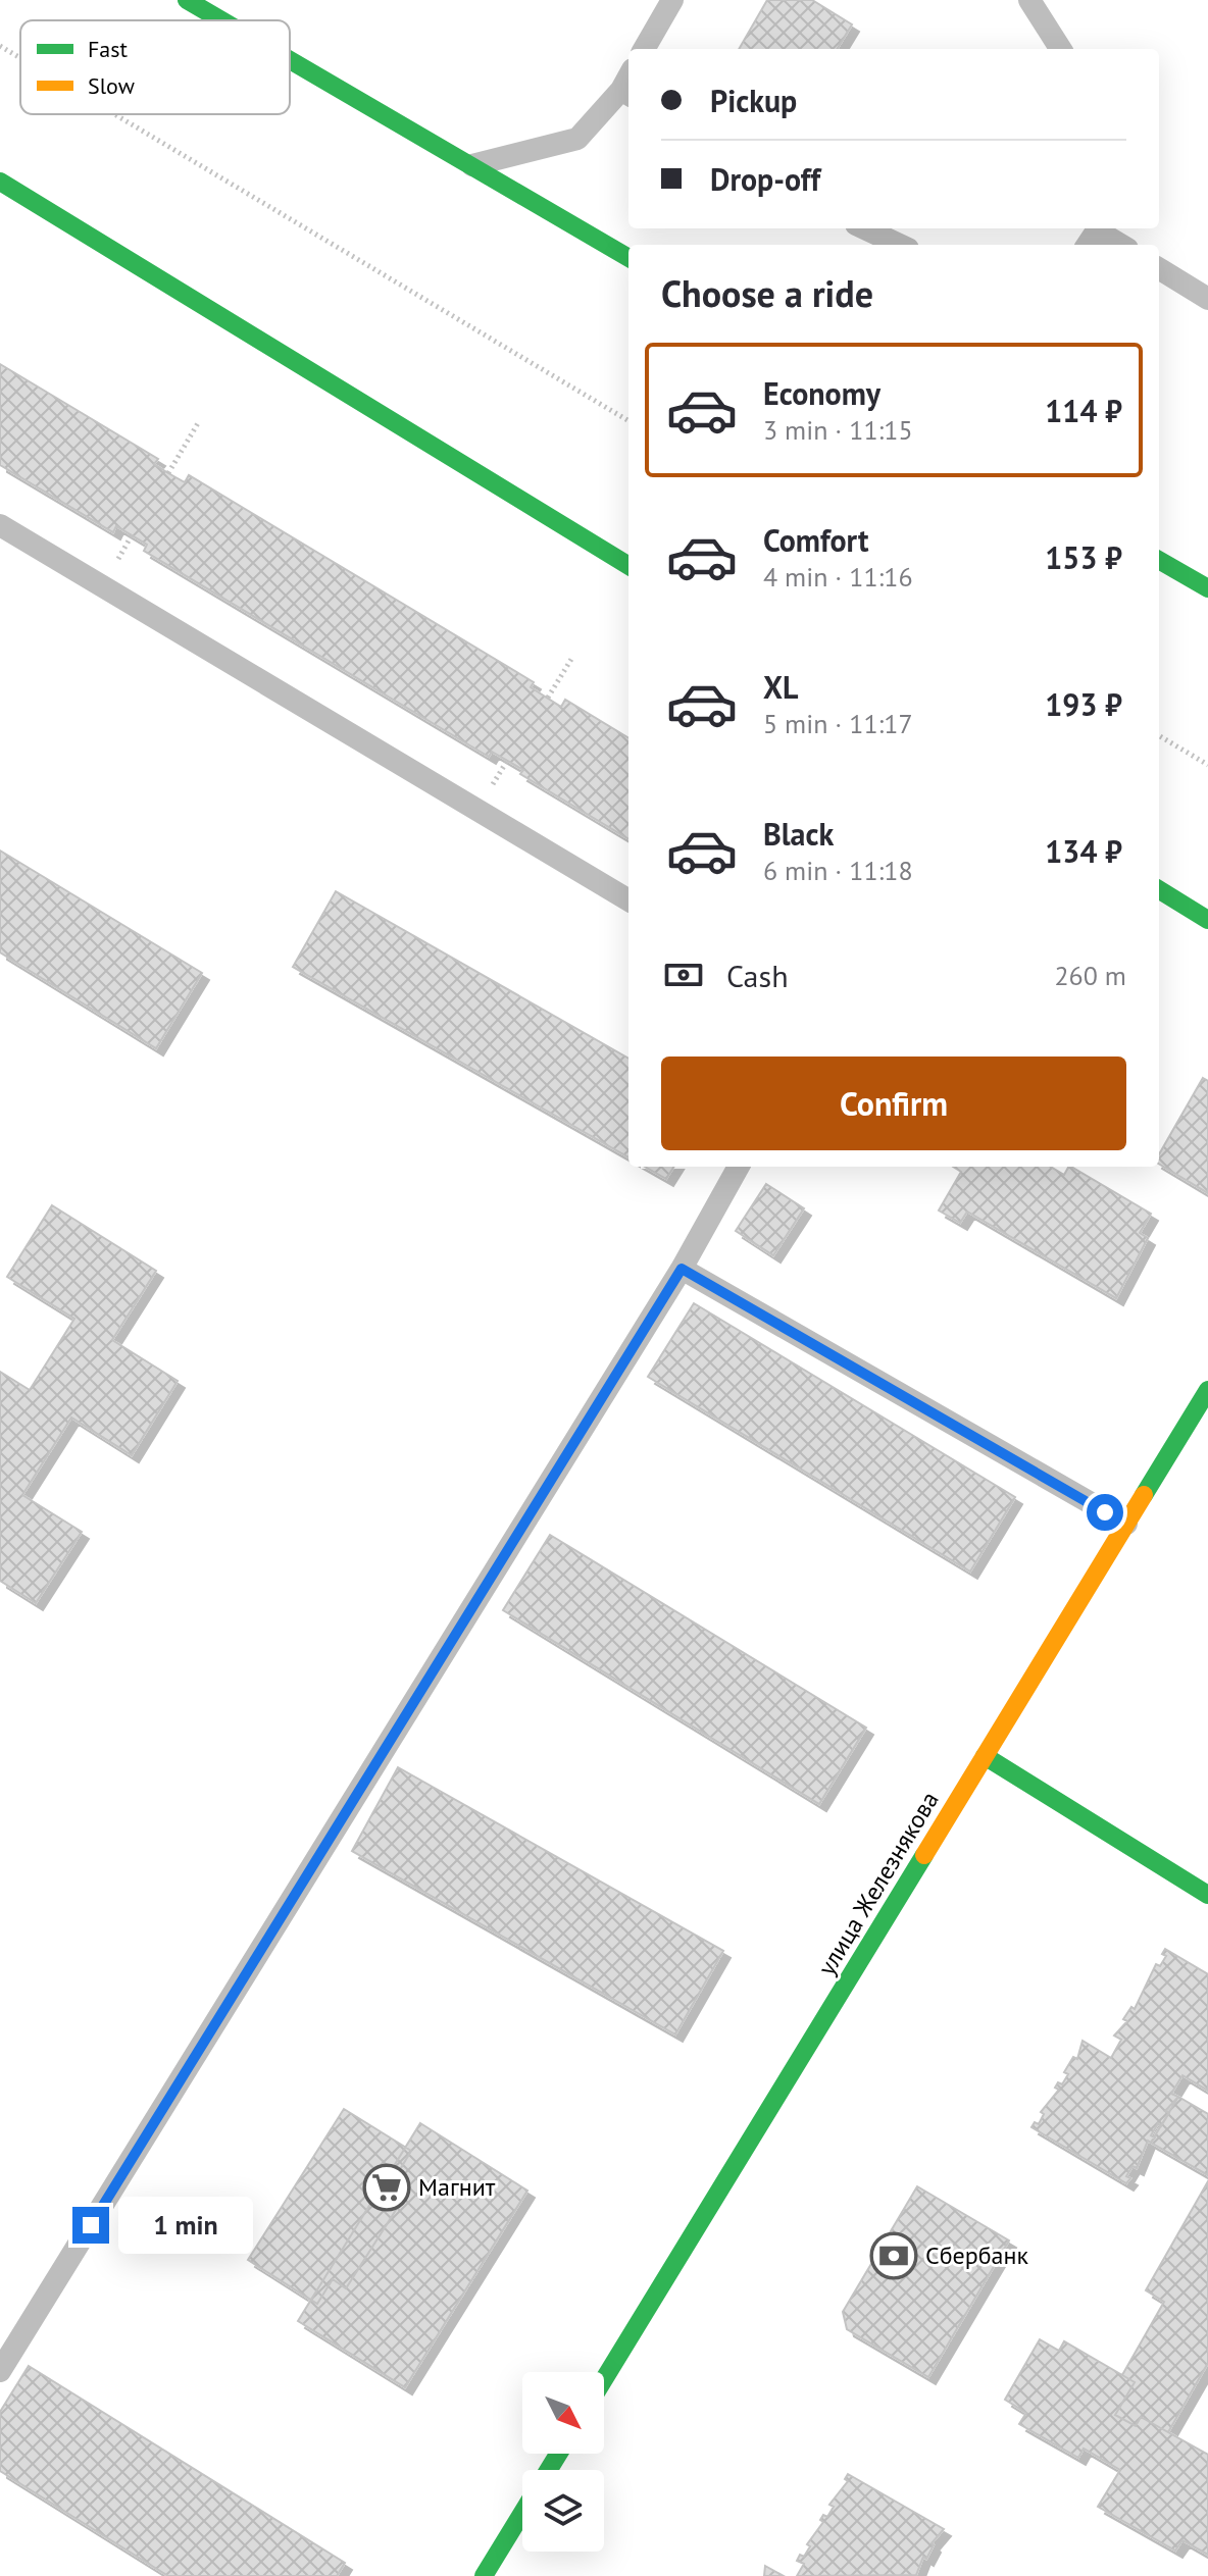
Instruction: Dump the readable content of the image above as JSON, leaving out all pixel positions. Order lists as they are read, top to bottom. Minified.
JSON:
{"streets":{"street":["улица Железнякова"]},"places":{"supermarket":["Магнит"],"bank":["Сбербанк"]},"legend":["Fast","Slow"],"north":"bottom right","page":{"banner":["Pickup","Drop-off"],"heading":"Choose a ride","list":[{"name":"Economy","note":"3 min · 11:15","value":"114 ₽"},{"name":"Comfort","note":"4 min · 11:16","value":"153 ₽"},{"name":"XL","note":"5 min · 11:17","value":"193 ₽"},{"name":"Black","note":"6 min · 11:18","value":"134 ₽"}],"pay":["Cash","260 m"],"buttons":"Confirm","bubble":"1 min"}}
